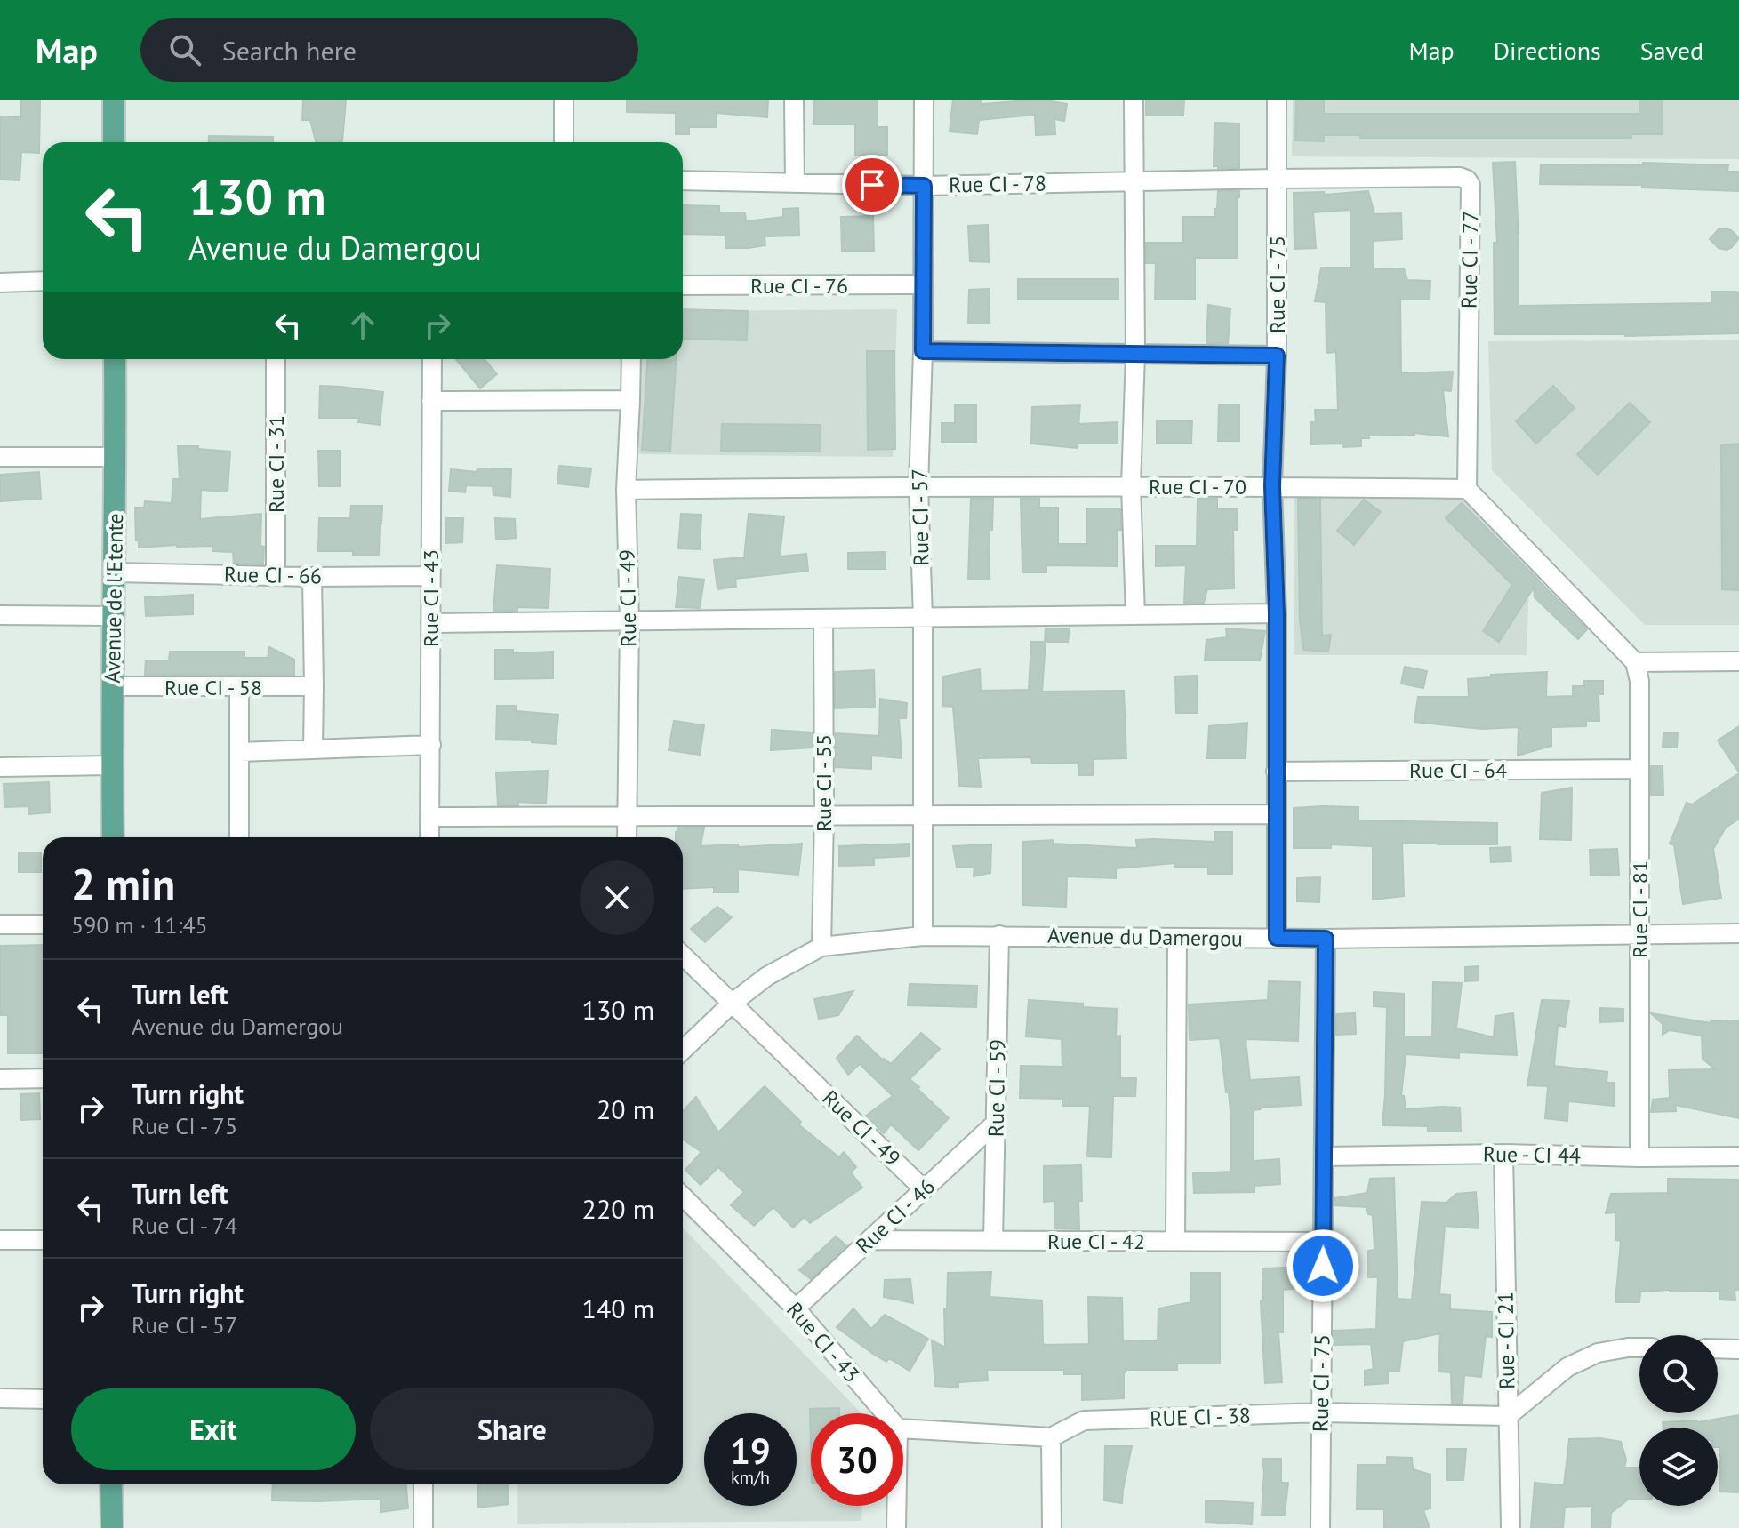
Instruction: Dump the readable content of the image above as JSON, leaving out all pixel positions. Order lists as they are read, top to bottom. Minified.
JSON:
{"streets":{"main road":["Avenue de l'Etente"],"street":["Rue CI - 78","Rue CI - 77","Rue CI - 75","Rue CI - 76","Rue CI - 31","Rue CI - 70","Rue CI - 57","Rue CI - 66","Rue CI - 43","Rue CI - 49","Rue CI - 58","Rue CI - 64","Rue CI - 55","Rue CI - 81","Avenue du Damergou","Rue CI - 59","Rue - CI 44","Rue CI - 46","Rue CI - 42","Rue - CI 21","RUE CI - 38"]},"crossings":[["Rue CI - 78","Rue CI - 77"],["Rue CI - 78","Rue CI - 75"],["Rue CI - 78","Rue CI - 57"],["Rue CI - 77","Rue CI - 75"],["Rue CI - 77","Rue CI - 70"],["Rue CI - 75","Rue CI - 70"],["Rue CI - 75","Rue CI - 64"],["Rue CI - 75","Avenue du Damergou"],["Rue CI - 75","Rue - CI 44"],["Rue CI - 75","Rue CI - 42"],["Rue CI - 75","RUE CI - 38"],["Rue CI - 76","Rue CI - 57"],["Rue CI - 31","Rue CI - 66"],["Rue CI - 70","Rue CI - 57"],["Rue CI - 70","Rue CI - 49"],["Rue CI - 57","Avenue du Damergou"],["Rue CI - 66","Avenue de l'Etente"],["Rue CI - 66","Rue CI - 43"],["Avenue de l'Etente","Rue CI - 58"],["Rue CI - 43","Rue CI - 46"],["Rue CI - 49","Avenue du Damergou"],["Rue CI - 49","Rue CI - 46"],["Rue CI - 64","Rue CI - 81"],["Rue CI - 55","Avenue du Damergou"],["Rue CI - 81","Avenue du Damergou"],["Rue CI - 81","Rue - CI 44"],["Avenue du Damergou","Rue CI - 59"],["Rue CI - 59","Rue CI - 46"],["Rue CI - 59","Rue CI - 42"],["Rue - CI 44","Rue - CI 21"],["Rue CI - 46","Rue CI - 42"],["Rue - CI 21","RUE CI - 38"]],"page":{"header":"Map","search":"Search here","nav":["Map","Directions","Saved"],"turn":["130 m","Avenue du Damergou"],"heading":["2 min","590 m · 11:45"],"list":[{"name":"Turn left","note":"Avenue du Damergou","value":"130 m"},{"name":"Turn right","note":"Rue CI - 75","value":"20 m"},{"name":"Turn left","note":"Rue CI - 74","value":"220 m"},{"name":"Turn right","note":"Rue CI - 57","value":"140 m"}],"buttons":["Exit","Share"],"speed":"19 km/h","limit":"30"}}
